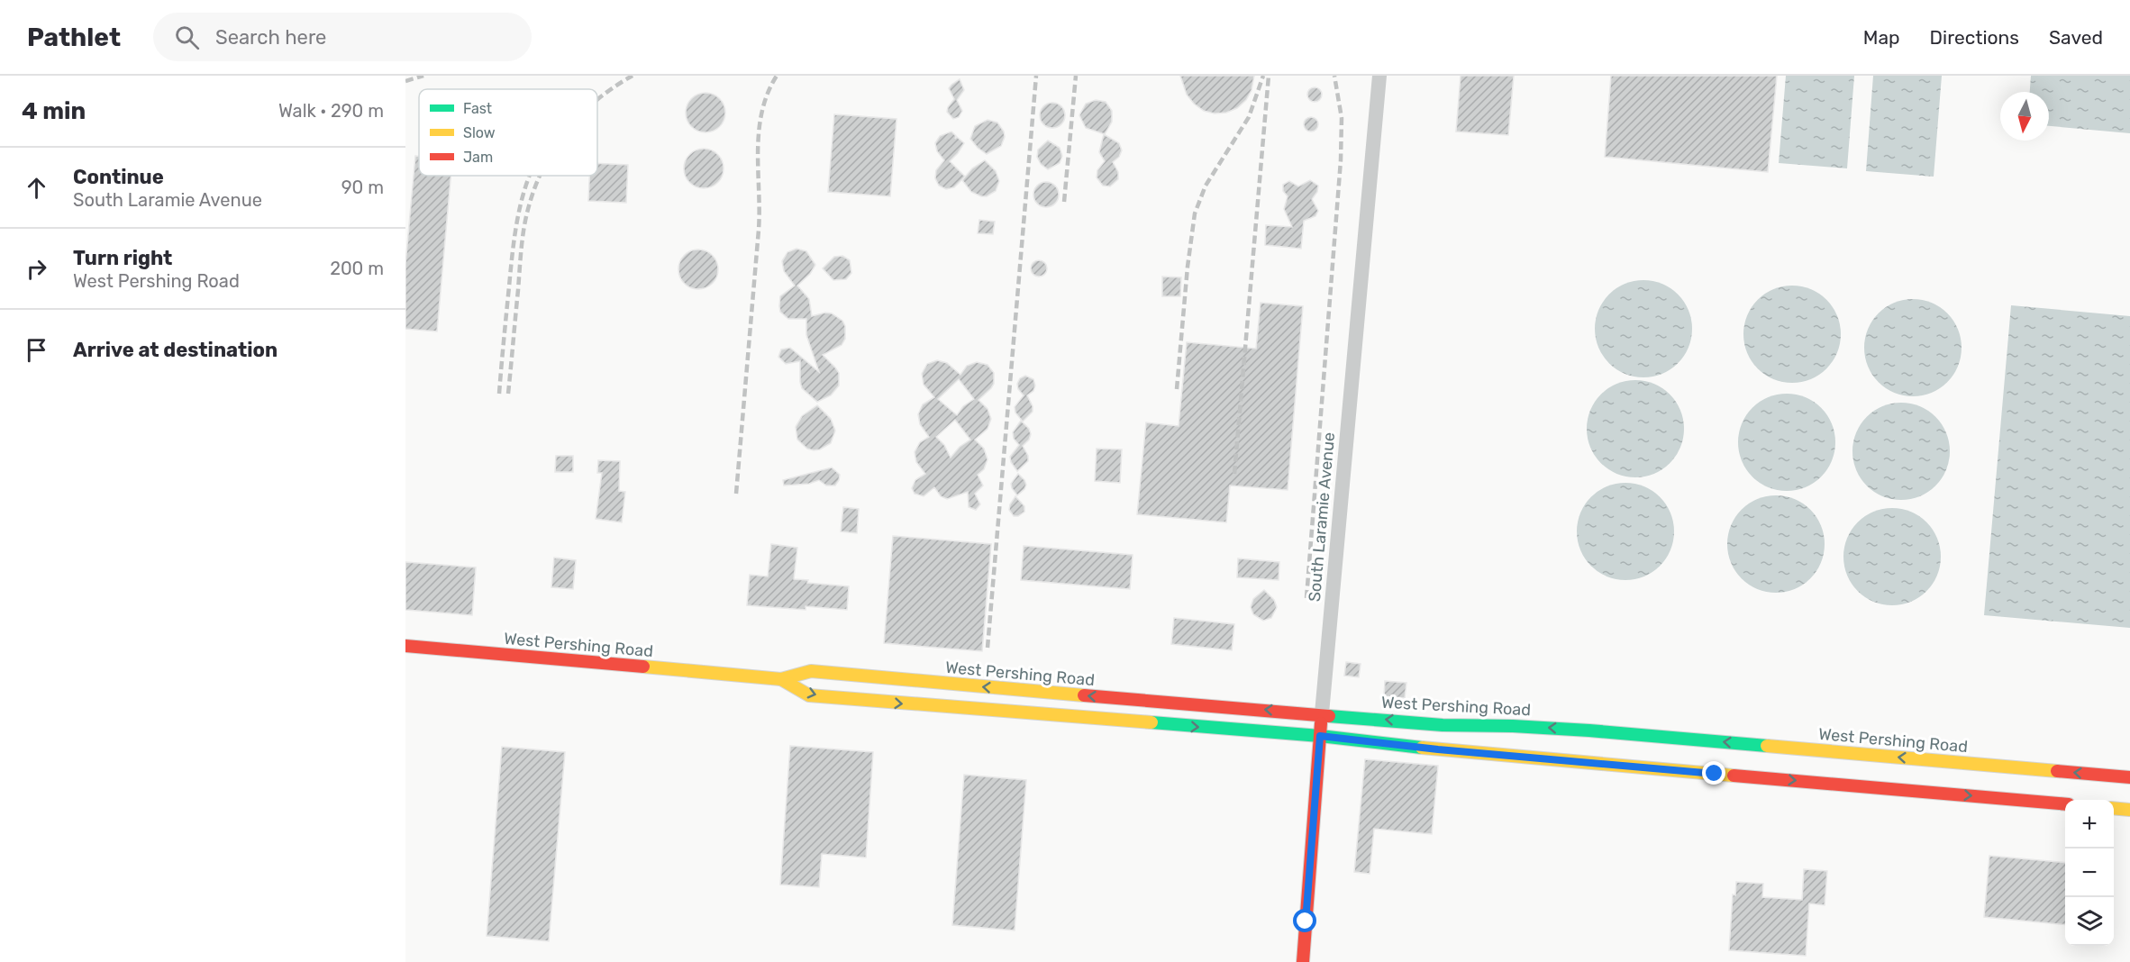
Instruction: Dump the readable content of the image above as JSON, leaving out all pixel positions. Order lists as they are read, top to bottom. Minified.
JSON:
{"streets":{"main road":["South Laramie Avenue","West Pershing Road"]},"crossings":[["South Laramie Avenue","West Pershing Road"]],"legend":["Fast","Slow","Jam"],"north":"bottom","page":{"header":"Pathlet","search":"Search here","nav":["Map","Directions","Saved"],"heading":["4 min","Walk · 290 m"],"list":[["Continue","South Laramie Avenue","90 m"],["Turn right","West Pershing Road","200 m"],"Arrive at destination"],"map_buttons":["+","−"]}}
